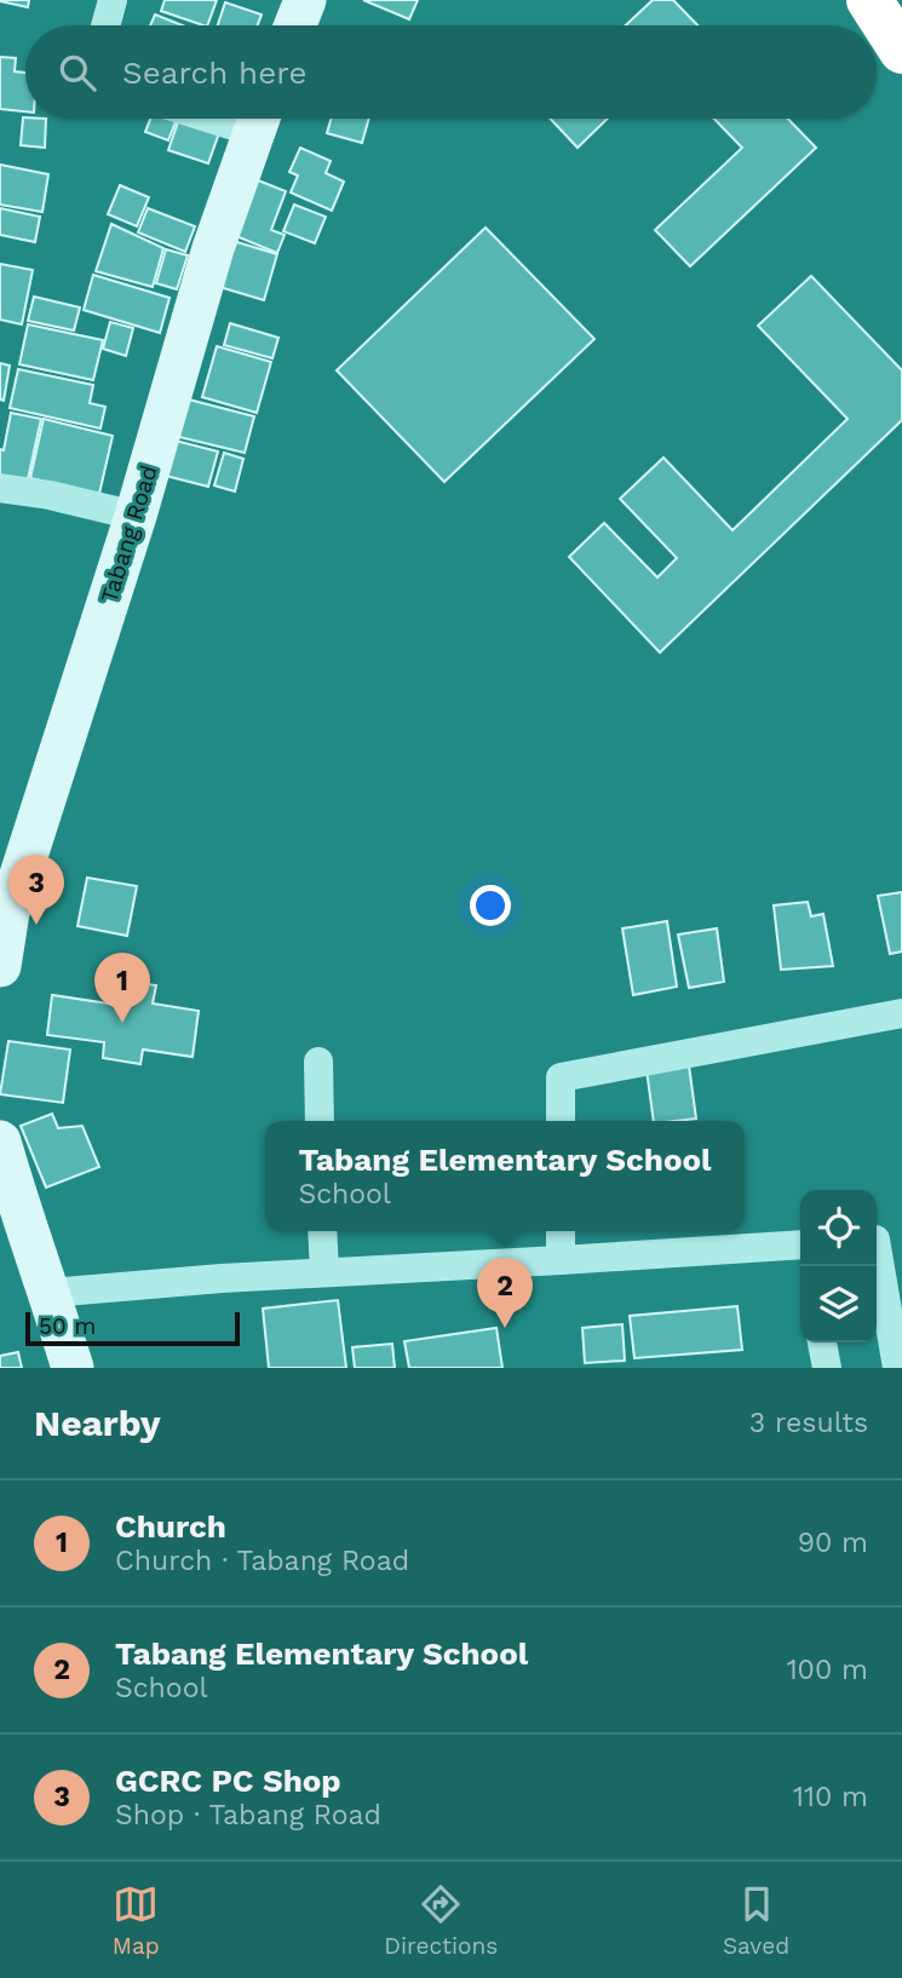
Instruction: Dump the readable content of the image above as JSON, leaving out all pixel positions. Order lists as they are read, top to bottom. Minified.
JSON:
{"streets":{"main road":["Tabang Road"]},"scale_bar":"50 m","page":{"search":"Search here","pins":["3","1","2"],"popup":["Tabang Elementary School","School"],"scale":"50 m","heading":["Nearby","3 results"],"list":[{"mark":"1","name":"Church","note":"Church · Tabang Road","value":"90 m"},{"mark":"2","name":"Tabang Elementary School","note":"School","value":"100 m"},{"mark":"3","name":"GCRC PC Shop","note":"Shop · Tabang Road","value":"110 m"}],"nav":["Map","Directions","Saved"]}}
